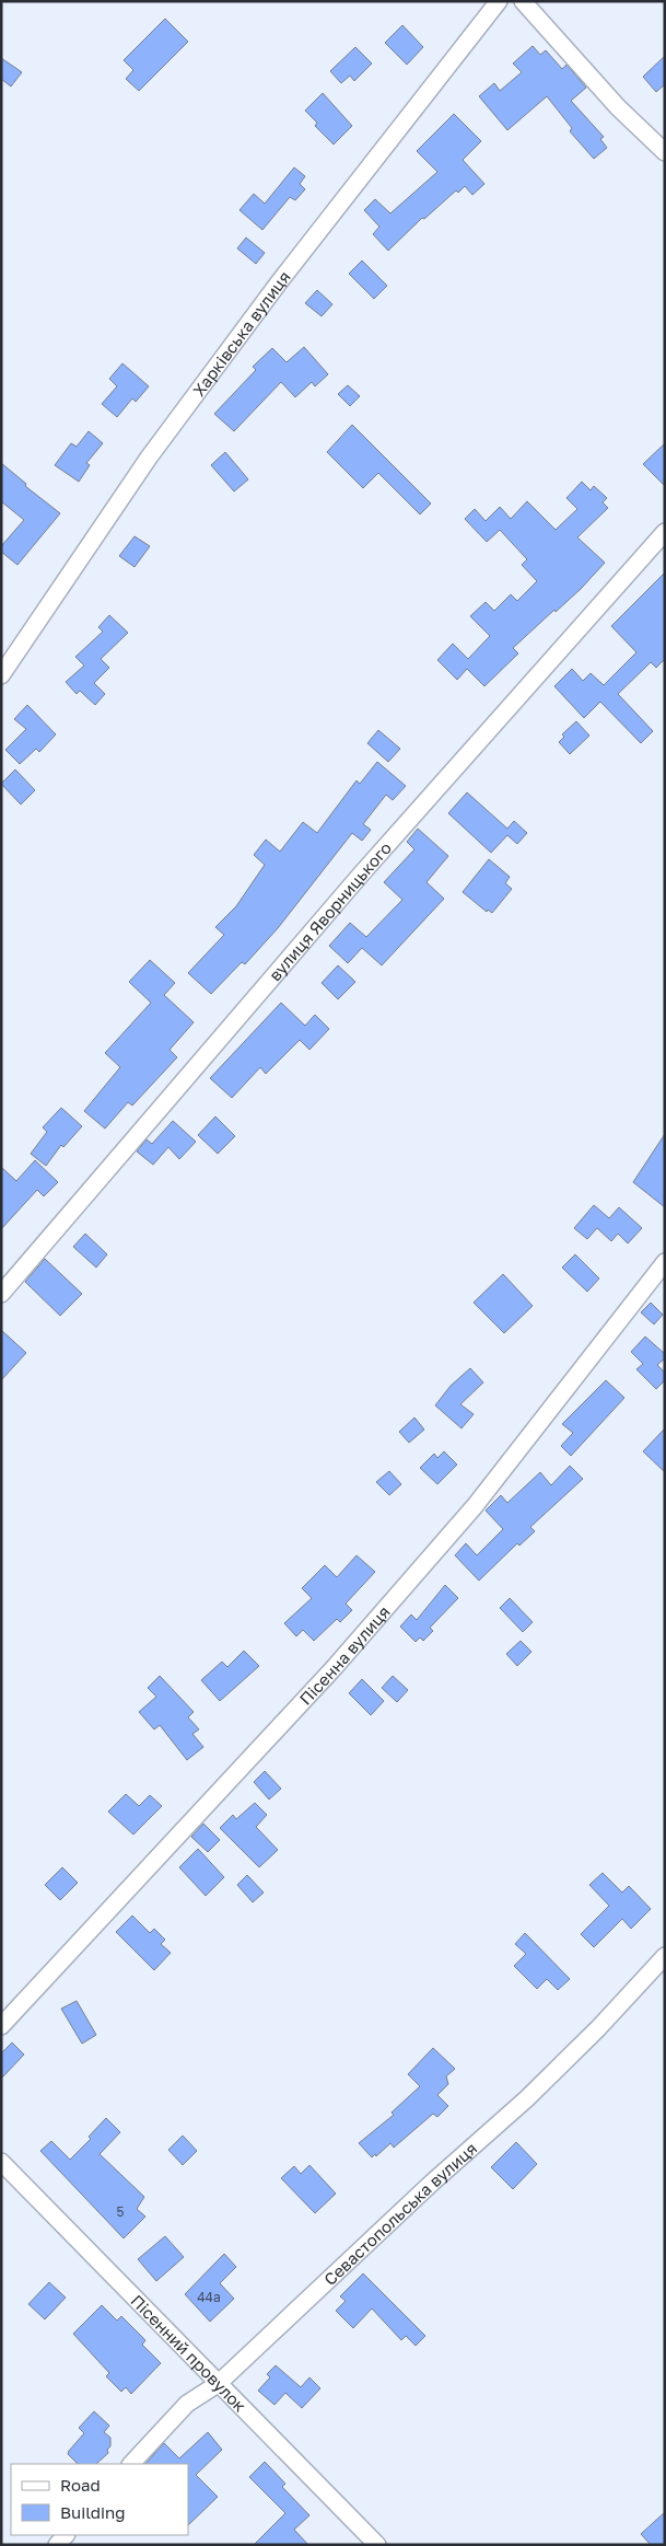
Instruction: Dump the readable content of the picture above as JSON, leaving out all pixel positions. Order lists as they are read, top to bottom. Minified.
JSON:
{"streets":{"street":["Харківська вулиця","вулиця Яворницького","Пісенна вулиця","Севастопольська вулиця","Пісенний провулок"]},"crossings":[["Севастопольська вулиця","Пісенний провулок"]],"house_numbers":["5","44а"],"legend":["Road","Building"]}
